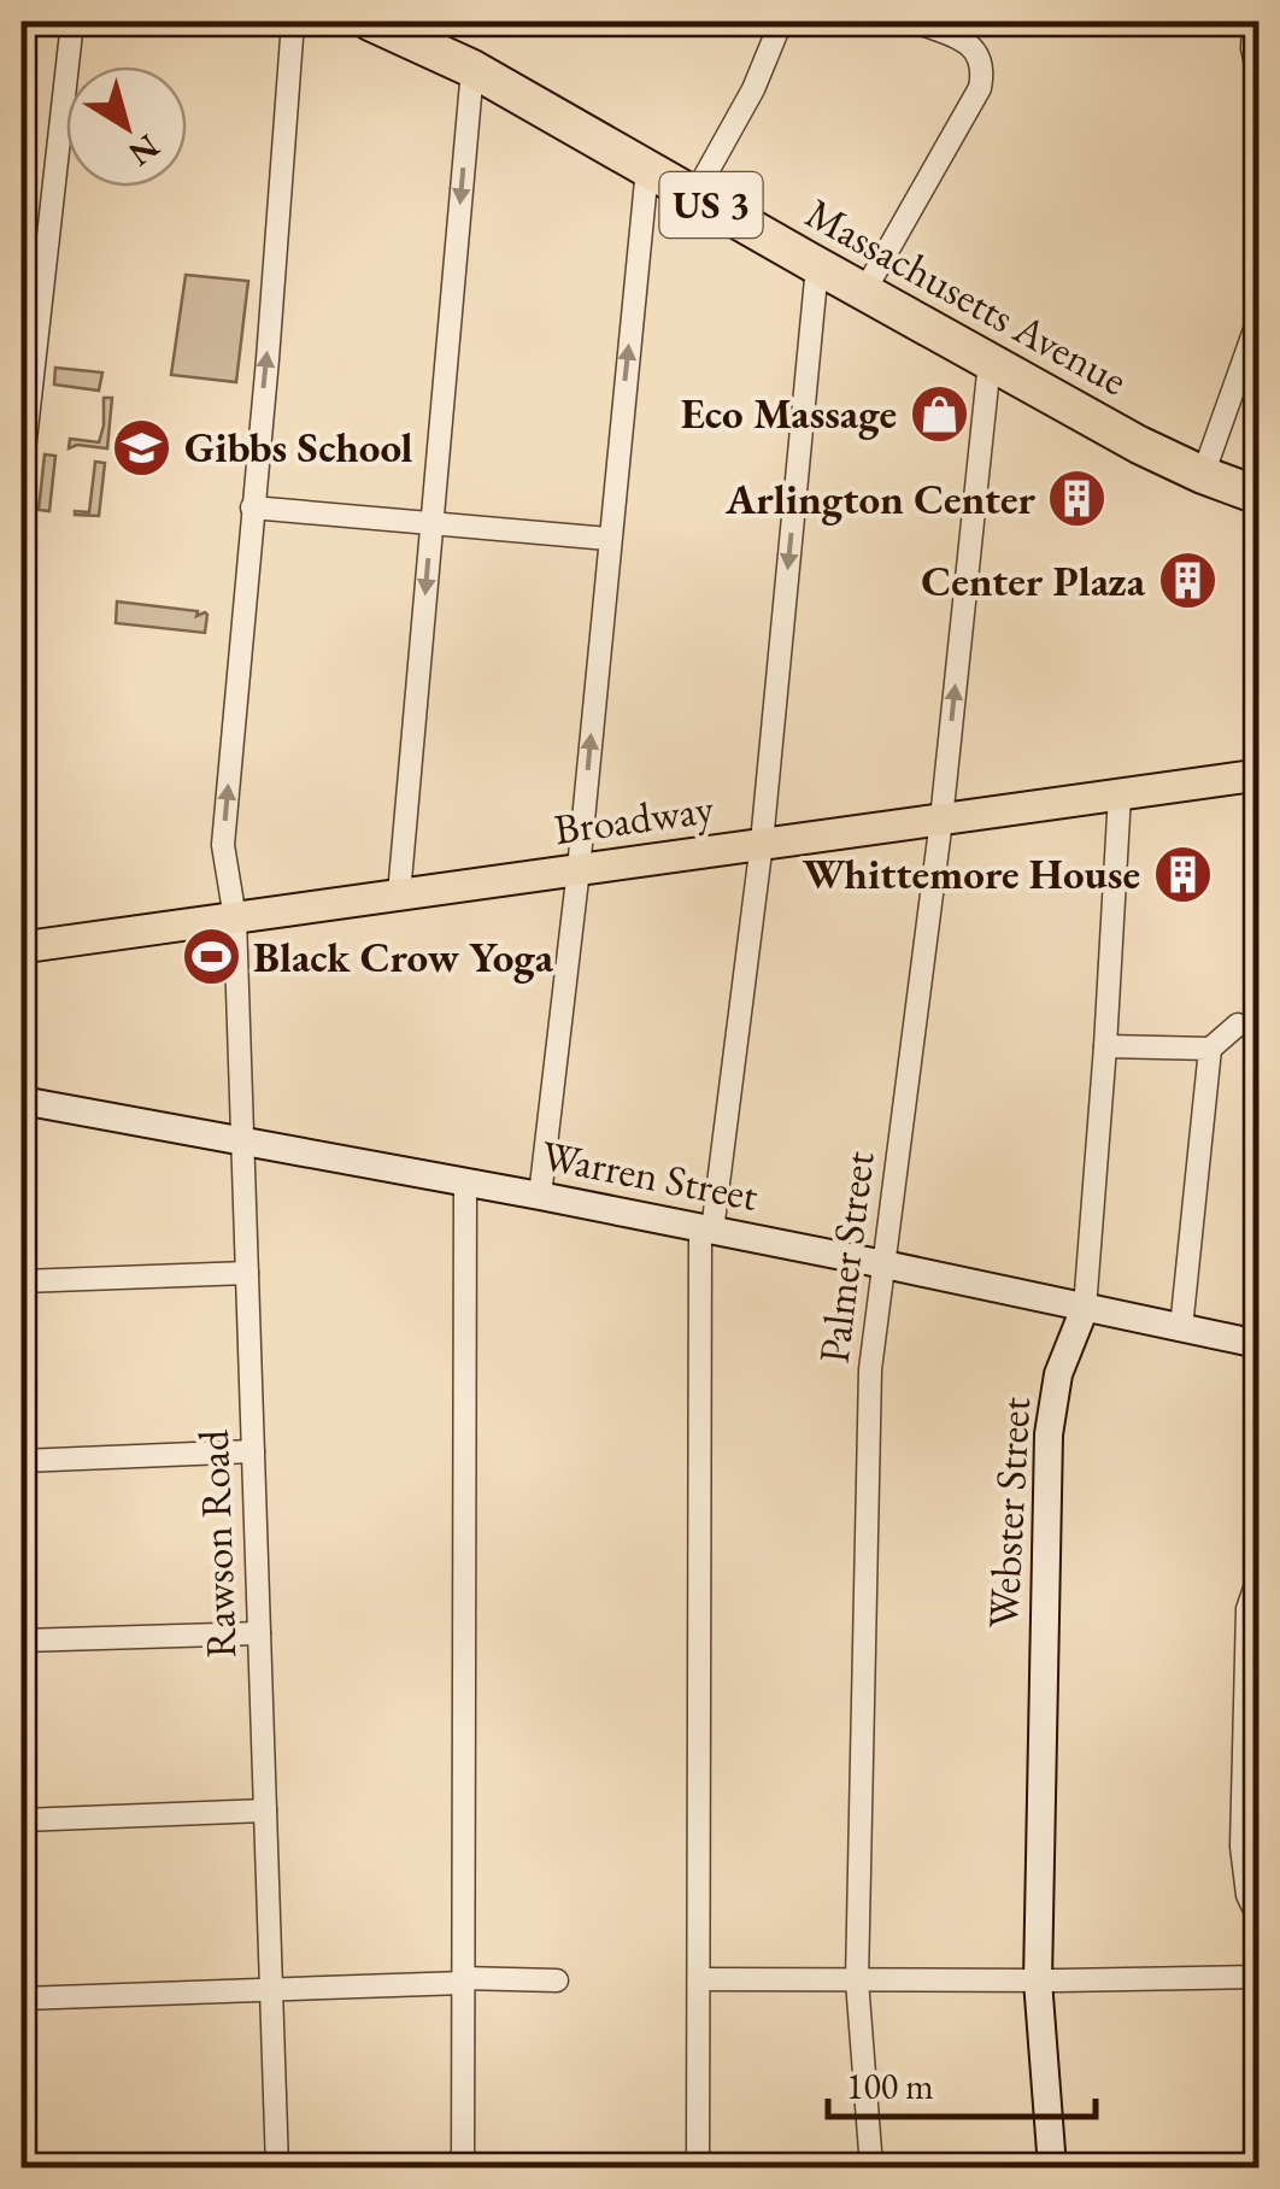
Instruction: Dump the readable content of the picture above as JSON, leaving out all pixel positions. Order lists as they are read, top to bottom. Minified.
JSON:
{"streets":{"highway":["US 3","Massachusetts Avenue"],"main road":["Broadway","Warren Street","Webster Street"],"street":["Palmer Street","Rawson Road"]},"crossings":[["Massachusetts Avenue","Palmer Street"],["Broadway","Palmer Street"],["Broadway","Webster Street"],["Broadway","Rawson Road"],["Warren Street","Palmer Street"],["Warren Street","Webster Street"],["Warren Street","Rawson Road"]],"places":{"shop":["Eco Massage"],"school or university":["Gibbs School"],"building":["Arlington Center","Center Plaza","Whittemore House"],"sports":["Black Crow Yoga"]},"scale_bar":"100 m","north":"bottom right"}
